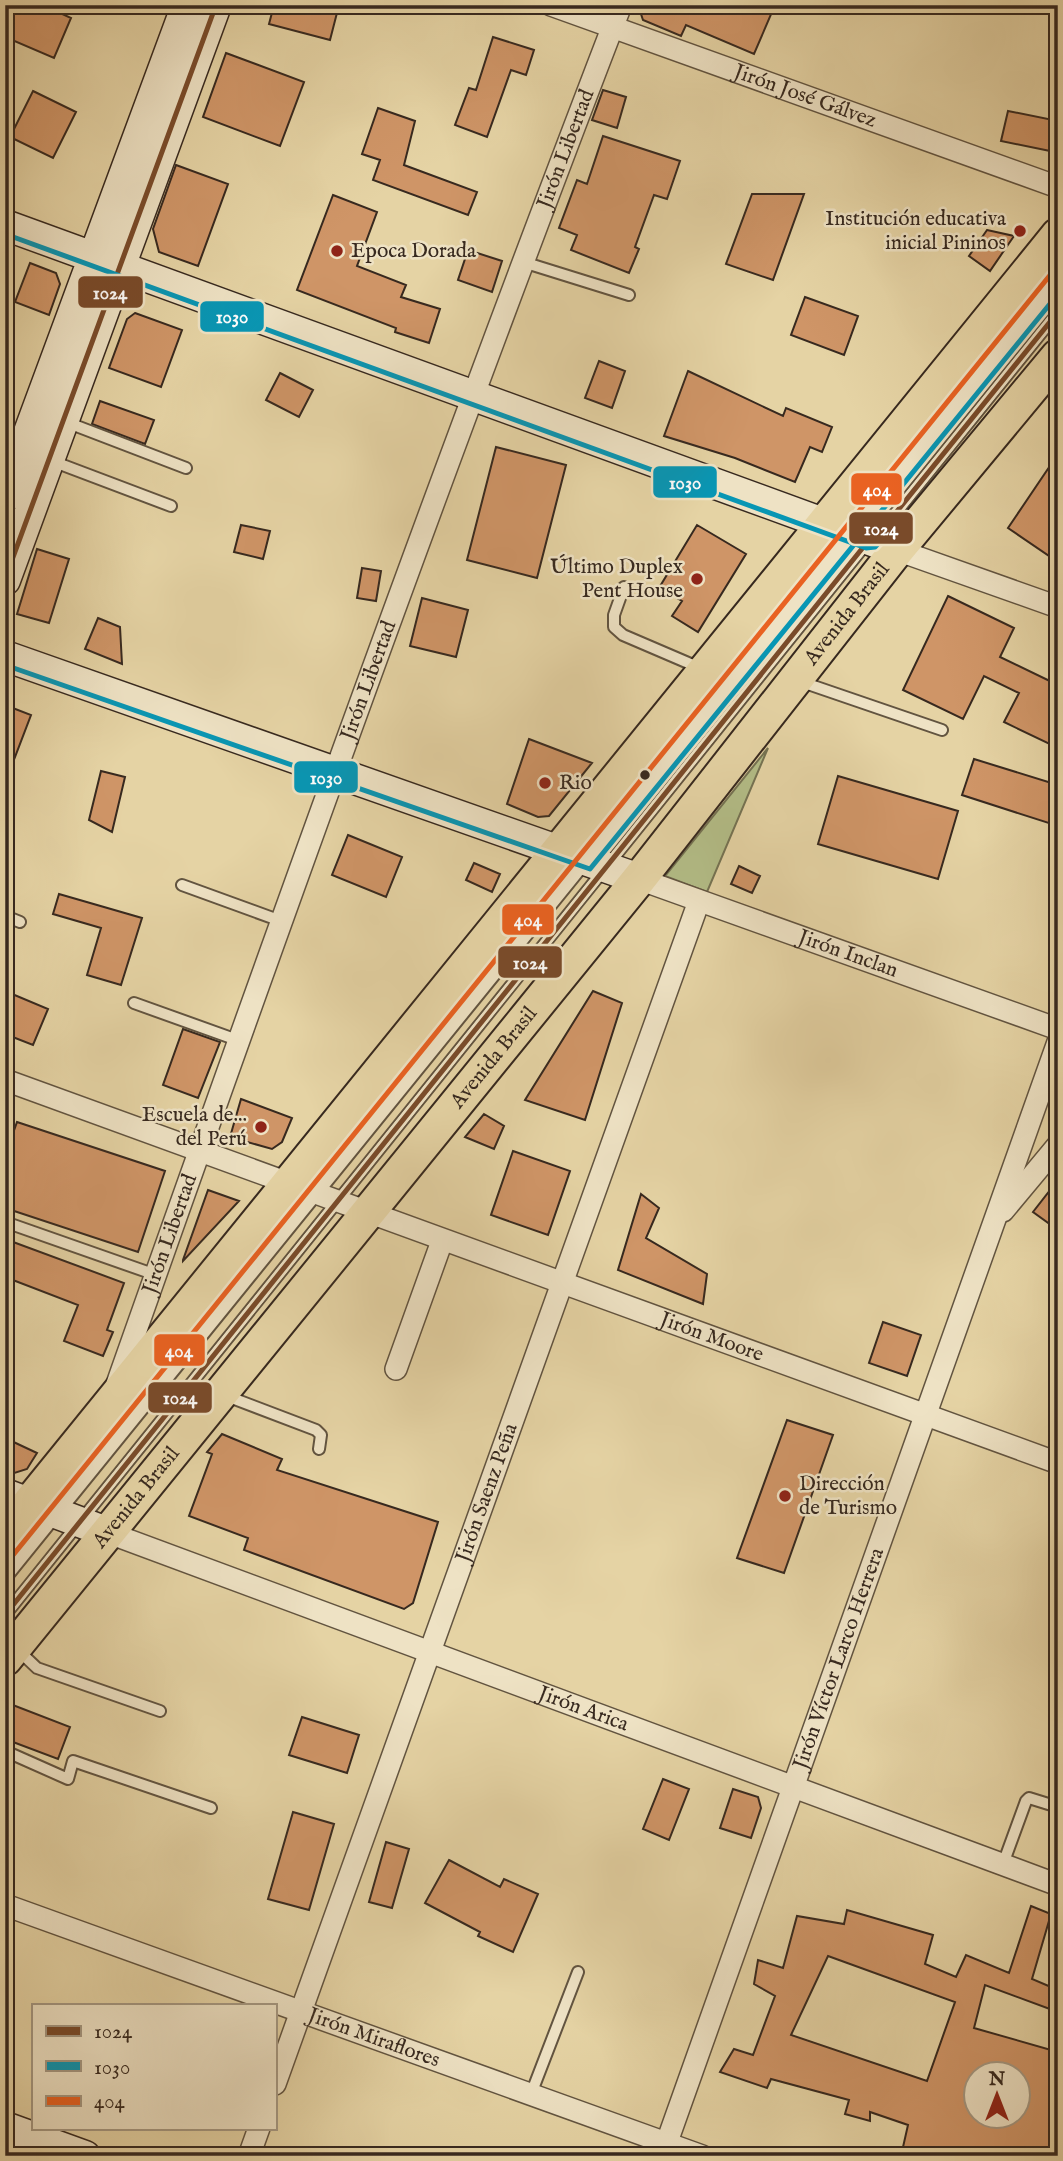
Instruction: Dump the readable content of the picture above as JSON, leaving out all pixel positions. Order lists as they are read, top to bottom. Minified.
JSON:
{"streets":{"main road":["Avenida Brasil"],"street":["Jirón José Gálvez","Jirón Libertad","Jirón Inclan","Jirón Moore","Jirón Saenz Peña","Jirón Víctor Larco Herrera","Jirón Arica","Jirón Miraflores"]},"crossings":[["Jirón José Gálvez","Jirón Libertad"],["Jirón Libertad","Avenida Brasil"],["Jirón Libertad","Jirón Moore"],["Avenida Brasil","Jirón Inclan"],["Avenida Brasil","Jirón Moore"],["Avenida Brasil","Jirón Arica"],["Jirón Inclan","Jirón Saenz Peña"],["Jirón Moore","Jirón Saenz Peña"],["Jirón Moore","Jirón Víctor Larco Herrera"],["Jirón Saenz Peña","Jirón Arica"],["Jirón Saenz Peña","Jirón Miraflores"],["Jirón Víctor Larco Herrera","Jirón Arica"],["Jirón Víctor Larco Herrera","Jirón Miraflores"]],"places":["Institución educativa inicial Pininos","Epoca Dorada","Último Duplex Pent House","Rio","Escuela de... del Perú","Dirección de Turismo"],"lines":["transit line 1024","transit line 1030","transit line 404"],"legend":["1024","1030","404"],"north":"top"}
